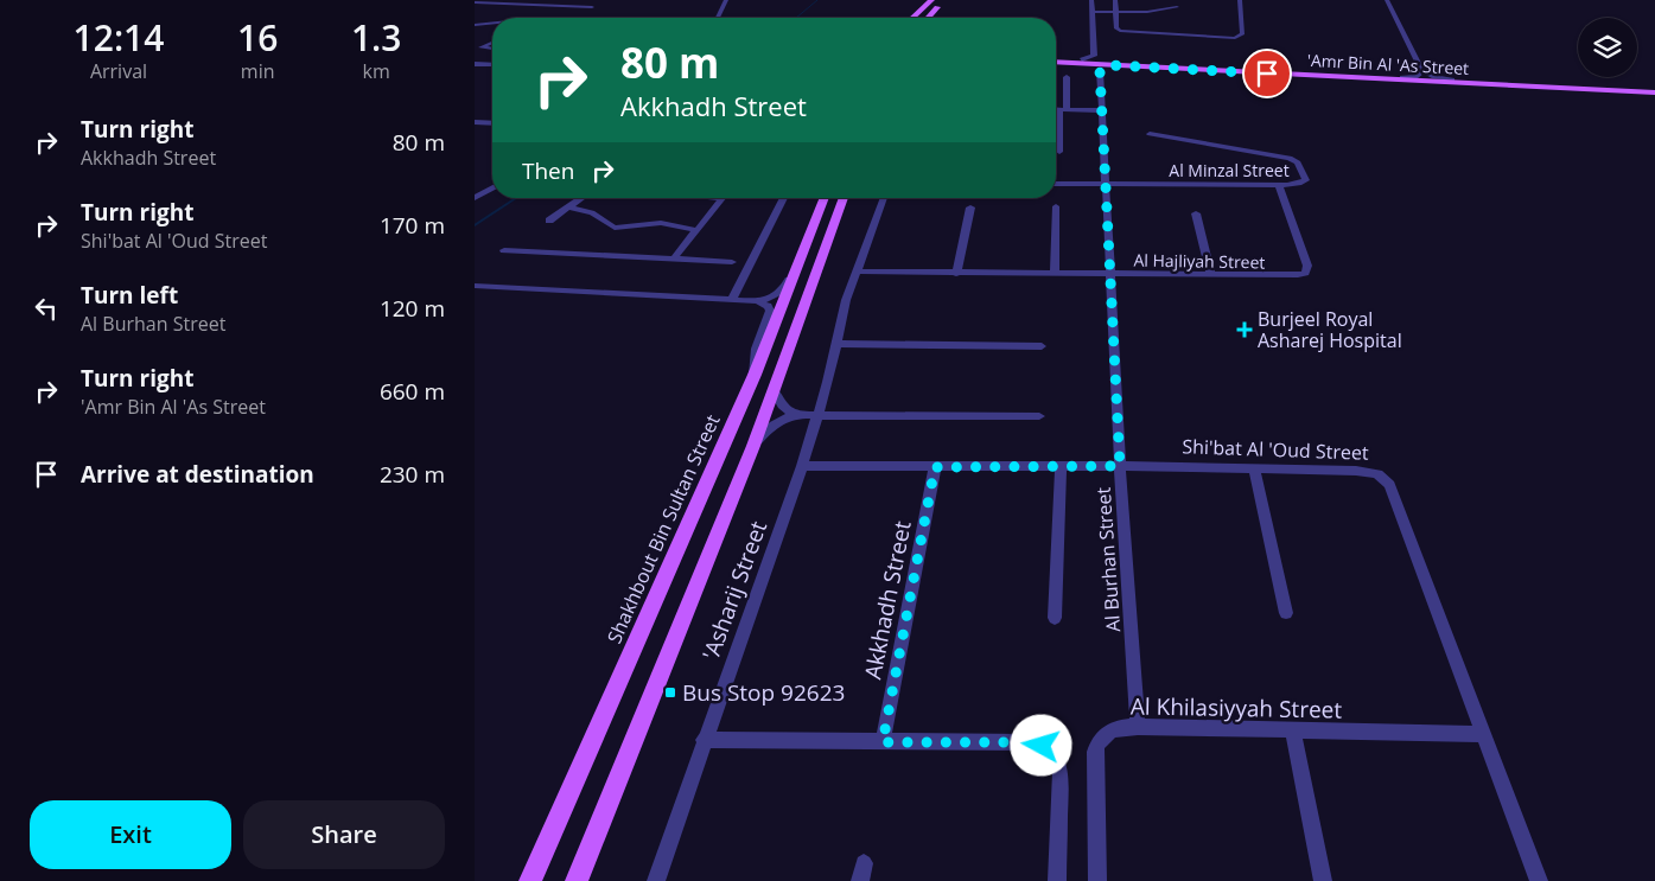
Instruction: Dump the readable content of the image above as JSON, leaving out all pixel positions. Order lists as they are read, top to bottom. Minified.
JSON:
{"streets":{"main road":["'Amr Bin Al 'As Street","Shakhbout Bin Sultan Street"],"street":["Al Minzal Street","Al Hajliyah Street","Shi'bat Al 'Oud Street","Al Burhan Street","'Asharij Street","Akkhadh Street","Al Khilasiyyah Street"]},"crossings":[["'Amr Bin Al 'As Street","Al Burhan Street"],["Al Minzal Street","Al Hajliyah Street"],["Al Minzal Street","Al Burhan Street"],["Al Hajliyah Street","Al Burhan Street"],["Al Hajliyah Street","'Asharij Street"],["Shi'bat Al 'Oud Street","Al Burhan Street"],["Shi'bat Al 'Oud Street","'Asharij Street"],["Shi'bat Al 'Oud Street","Akkhadh Street"],["Shi'bat Al 'Oud Street","Al Khilasiyyah Street"],["Al Burhan Street","Al Khilasiyyah Street"]],"places":{"health":["Burjeel Royal Asharej Hospital"],"transit":["Bus Stop 92623"]},"page":{"eta":["12:14","Arrival","16","min","1.3","km"],"turn":["80 m","Akkhadh Street"],"list":[{"name":"Turn right","note":"Akkhadh Street","value":"80 m"},{"name":"Turn right","note":"Shi'bat Al 'Oud Street","value":"170 m"},{"name":"Turn left","note":"Al Burhan Street","value":"120 m"},{"name":"Turn right","note":"'Amr Bin Al 'As Street","value":"660 m"},{"name":"Arrive at destination","value":"230 m"}],"then":"Then","buttons":["Exit","Share"]}}
